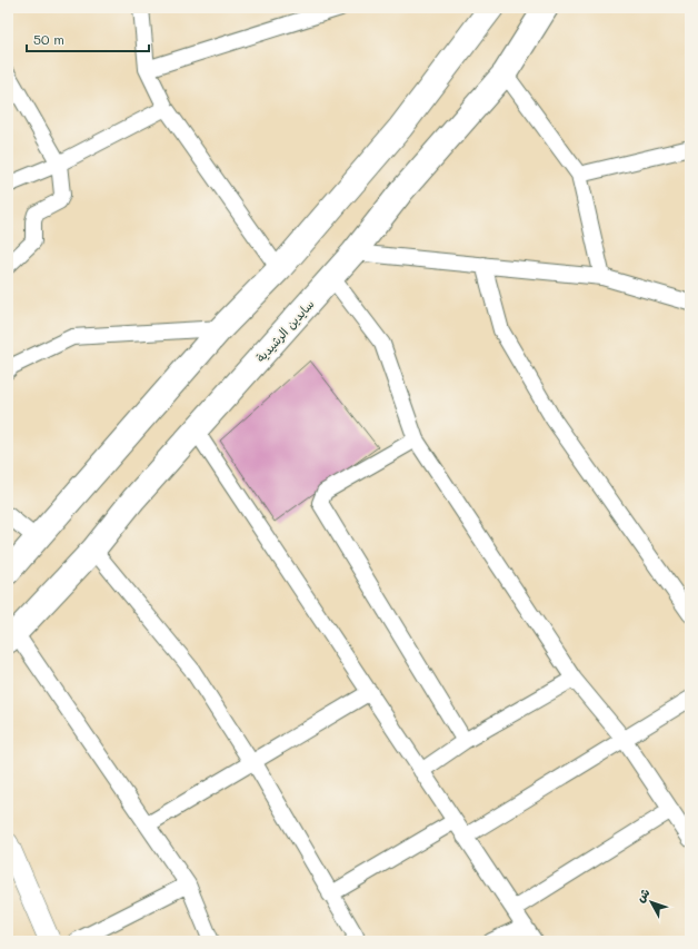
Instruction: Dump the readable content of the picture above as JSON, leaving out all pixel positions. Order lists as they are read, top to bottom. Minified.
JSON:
{"streets":{"main road":["سايدين الرشيدية"]},"scale_bar":"50 m","north":"top left"}
